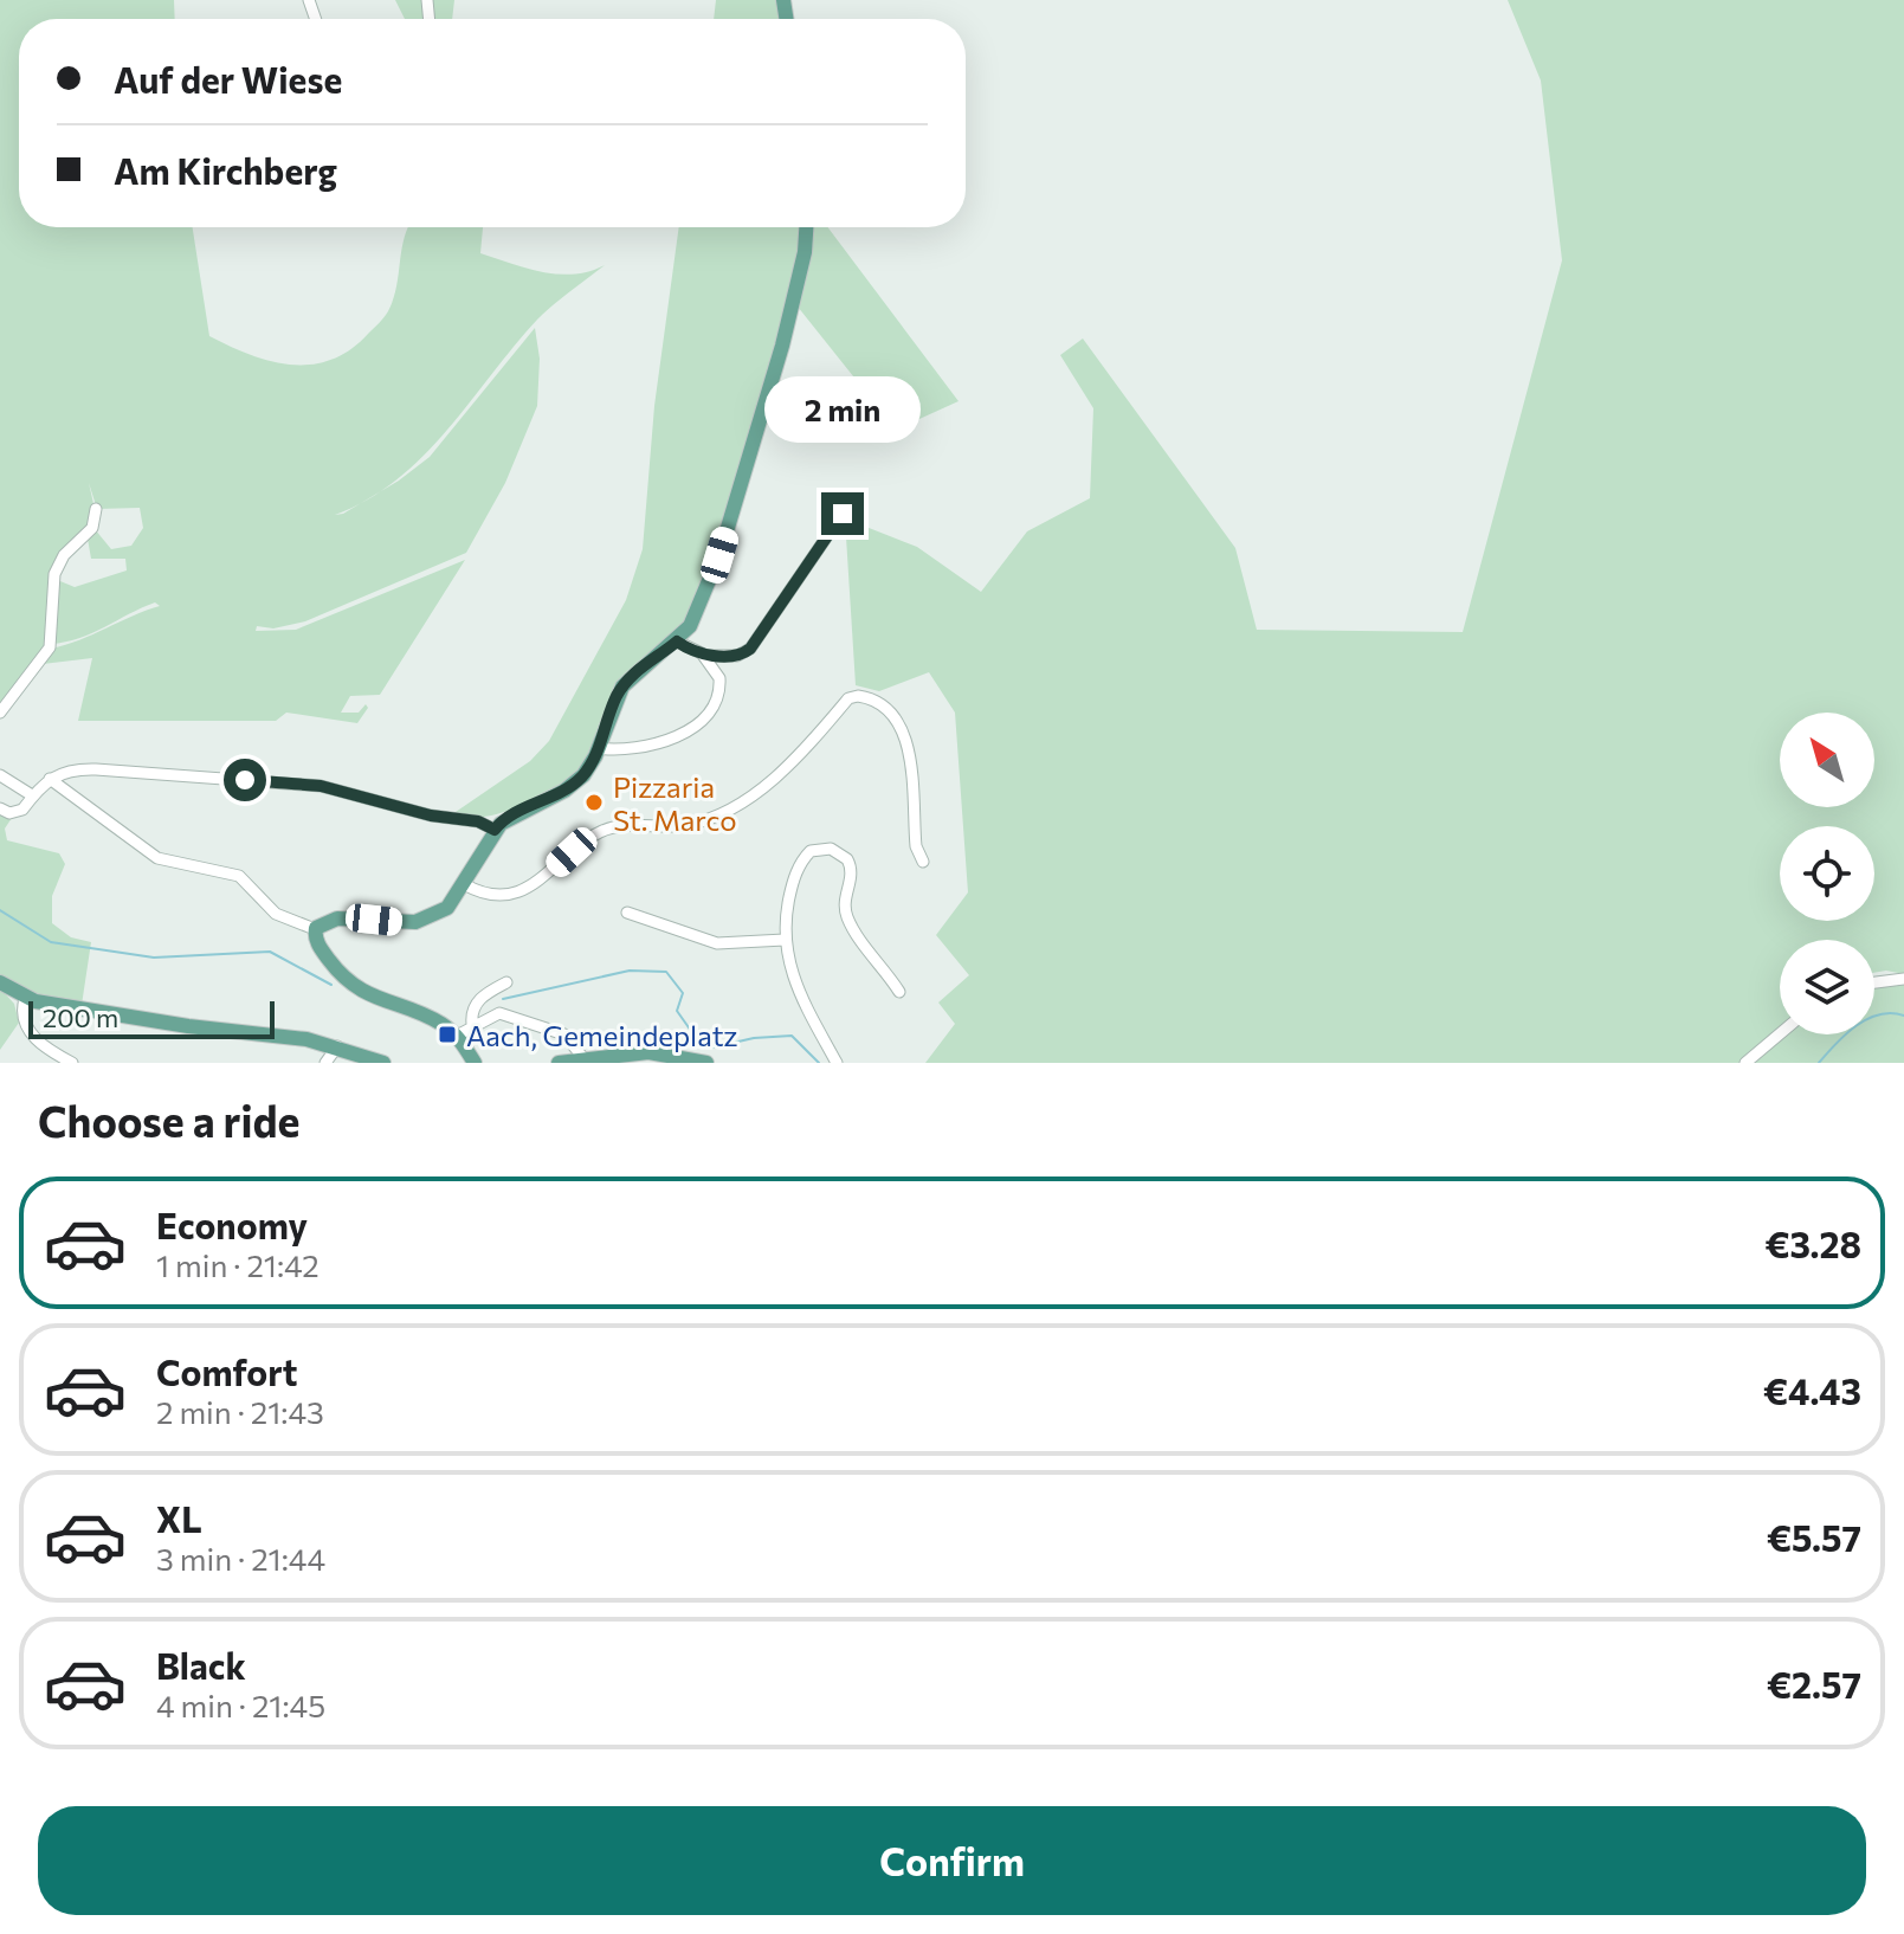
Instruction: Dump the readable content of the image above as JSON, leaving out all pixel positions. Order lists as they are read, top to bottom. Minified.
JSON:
{"places":{"other":["Pizzaria St. Marco"],"transit":["Aach, Gemeindeplatz"]},"scale_bar":"200 m","north":"top left","page":{"banner":["Auf der Wiese","Am Kirchberg"],"bubble":"2 min","scale":"200 m","heading":"Choose a ride","list":[{"name":"Economy","note":"1 min · 21:42","value":"€3.28"},{"name":"Comfort","note":"2 min · 21:43","value":"€4.43"},{"name":"XL","note":"3 min · 21:44","value":"€5.57"},{"name":"Black","note":"4 min · 21:45","value":"€2.57"}],"buttons":"Confirm"}}
